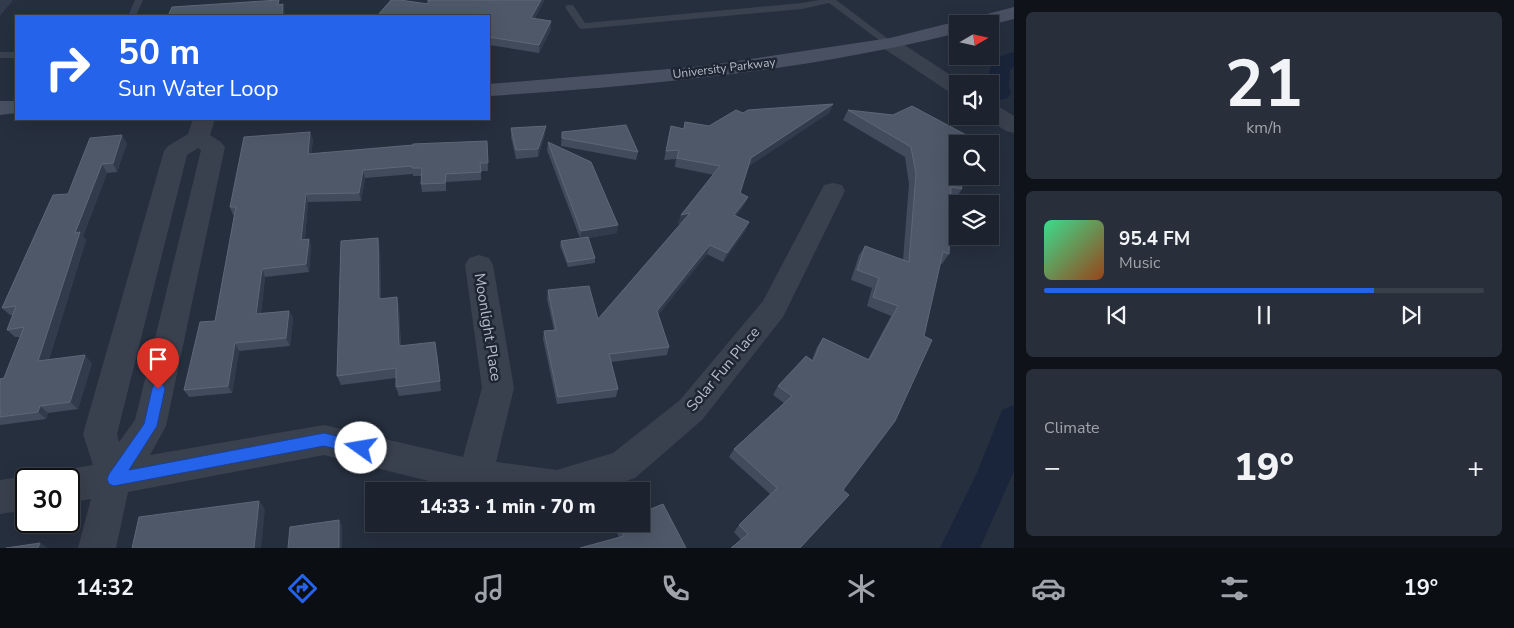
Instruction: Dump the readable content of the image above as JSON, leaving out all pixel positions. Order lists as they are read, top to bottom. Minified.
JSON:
{"streets":{"main road":["University Parkway"],"street":["Moonlight Place","Solar Fun Place"]},"crossings":[["Moonlight Place","Solar Fun Place"]],"north":"right","page":{"tile":[["21","km/h"],"Climate"],"turn":["50 m","Sun Water Loop"],"song":["95.4 FM","Music"],"heat":["−","19°","+"],"limit":"30","trip":"14:33 · 1 min · 70 m","tabs":["14:32","19°"]}}
